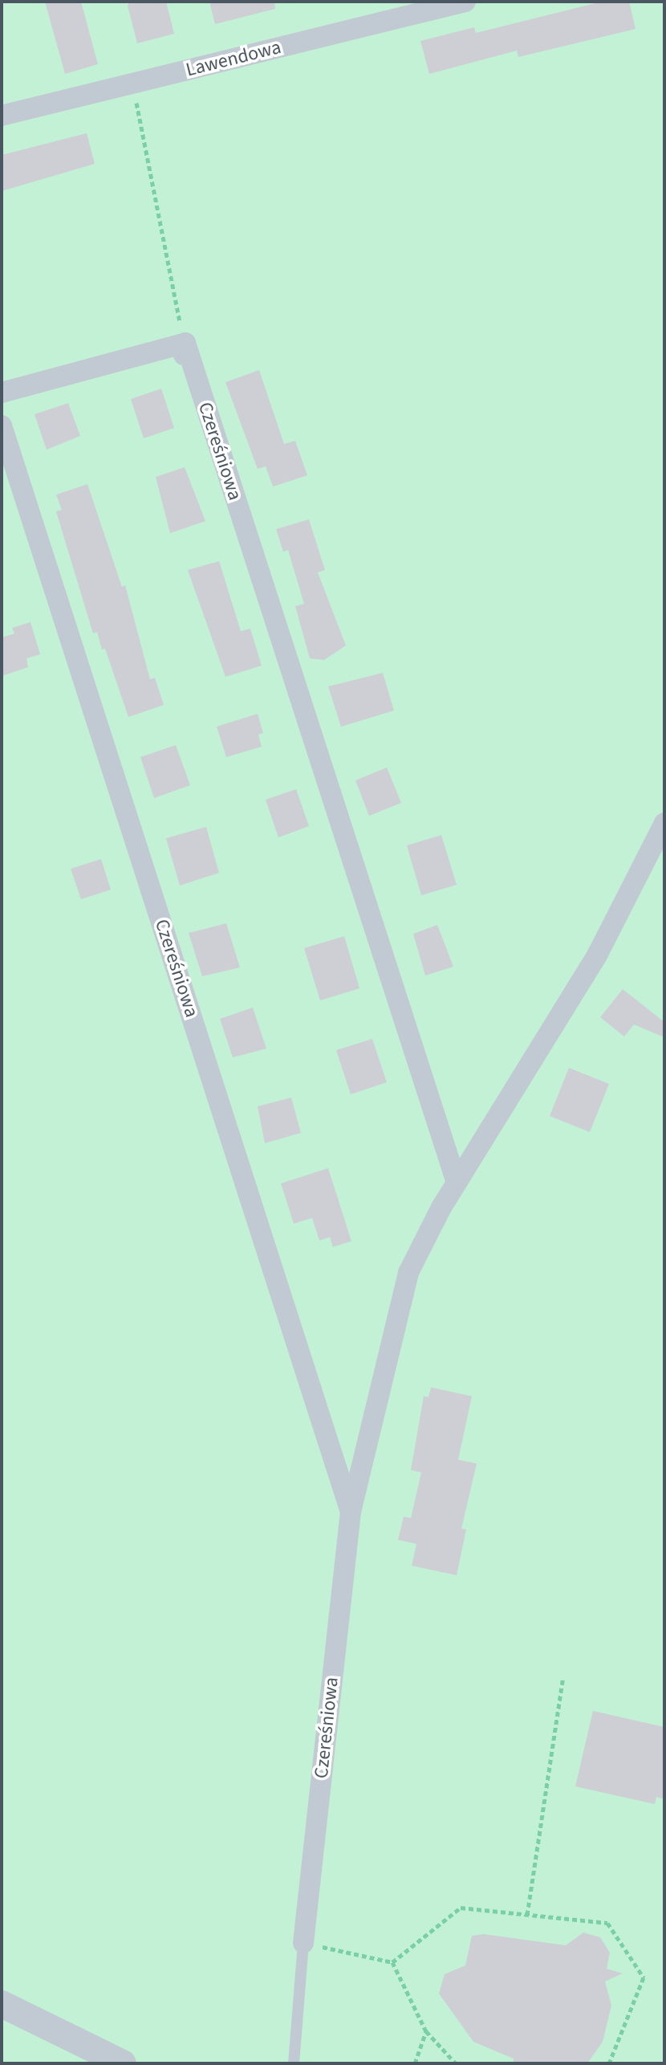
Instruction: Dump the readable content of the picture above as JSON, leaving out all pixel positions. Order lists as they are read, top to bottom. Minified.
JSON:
{"streets":{"street":["Lawendowa","Czereśniowa"]}}
